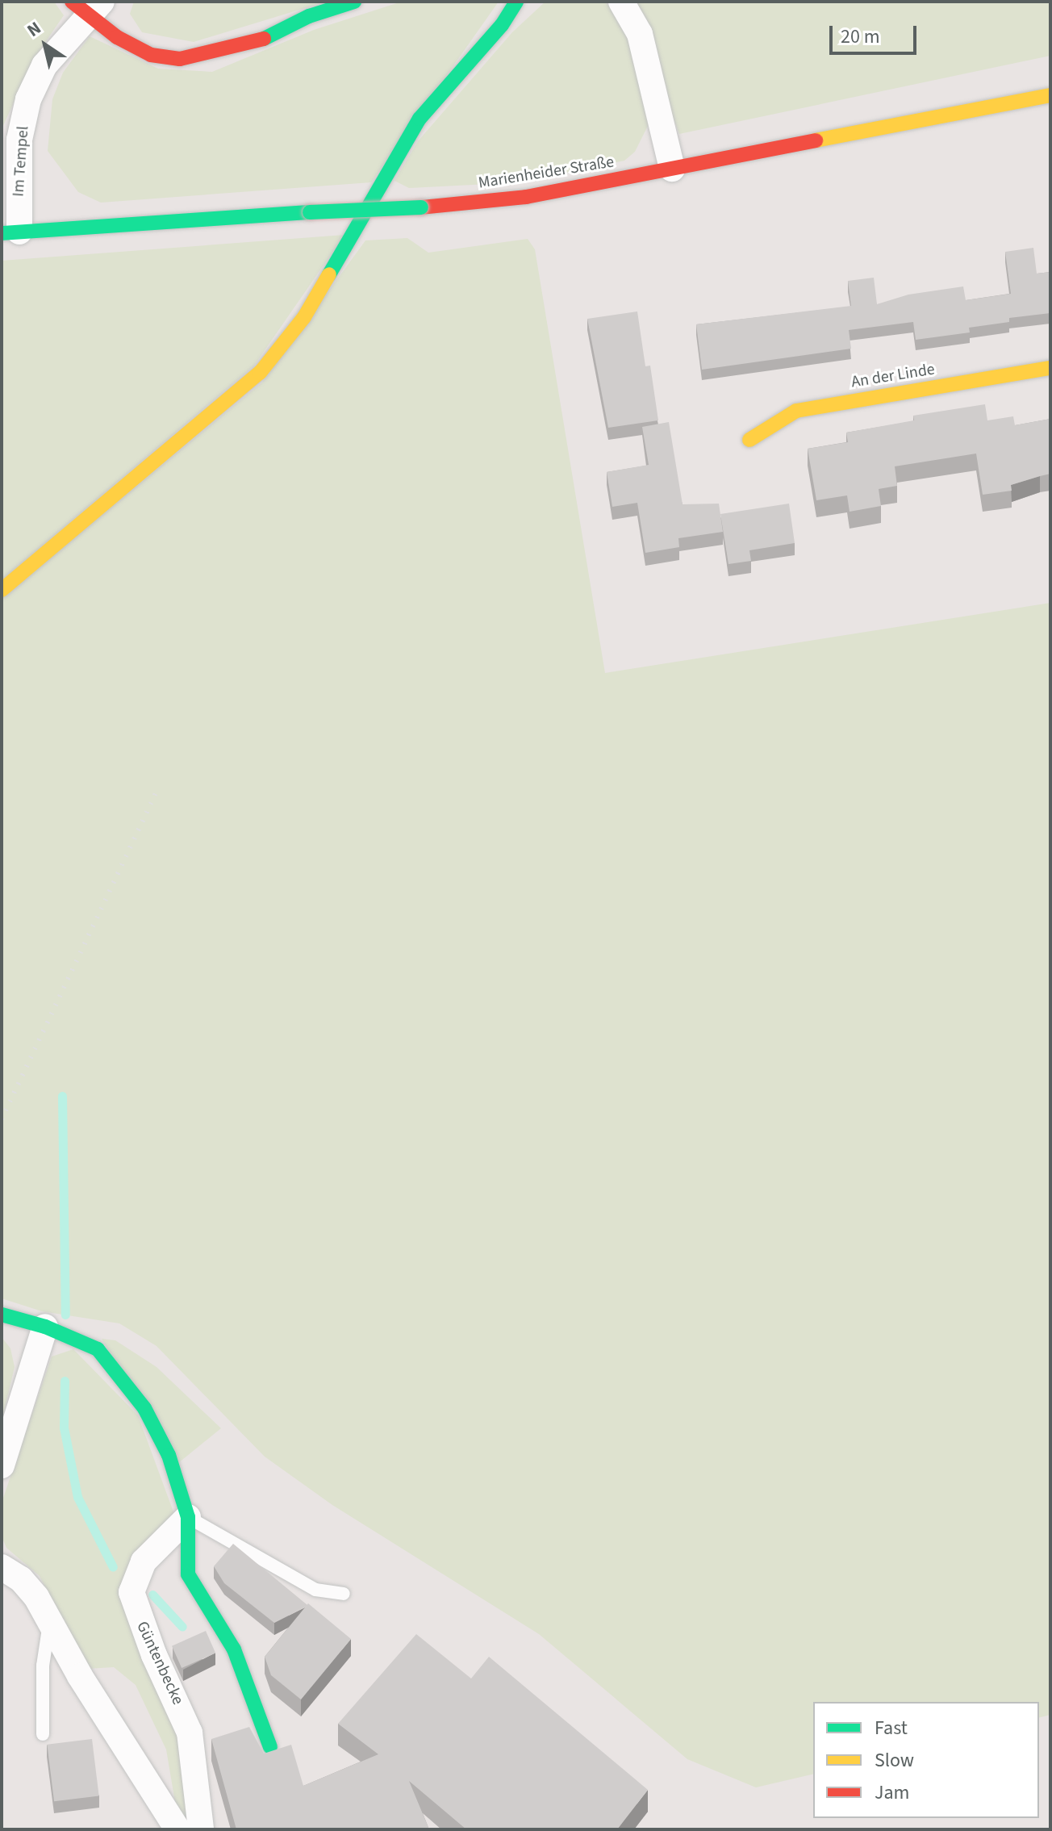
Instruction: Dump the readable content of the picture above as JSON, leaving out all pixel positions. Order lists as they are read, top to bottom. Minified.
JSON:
{"streets":{"street":["Im Tempel","Marienheider Straße","An der Linde","Güntenbecke"]},"crossings":[["Im Tempel","Marienheider Straße"]],"legend":["Fast","Slow","Jam"],"scale_bar":"20 m","north":"top left"}
